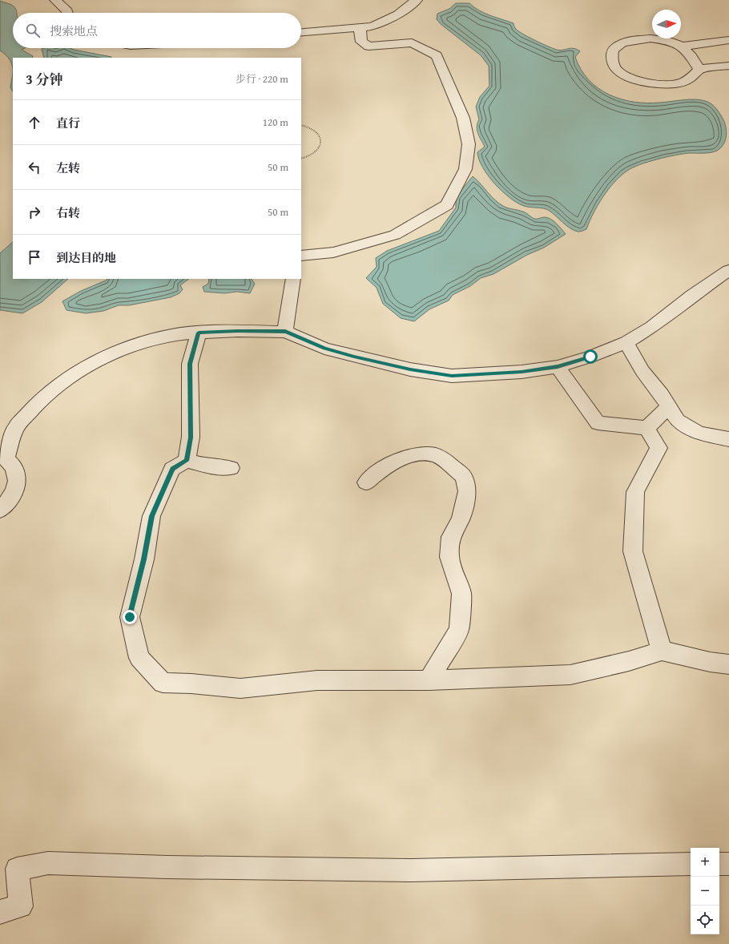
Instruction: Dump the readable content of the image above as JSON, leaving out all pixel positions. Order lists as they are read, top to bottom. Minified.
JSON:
{"north":"right","page":{"search":"搜索地点","heading":["3 分钟","步行 · 220 m"],"list":[["直行","120 m"],["左转","50 m"],["右转","50 m"],"到达目的地"],"map_buttons":["+","−"]}}
